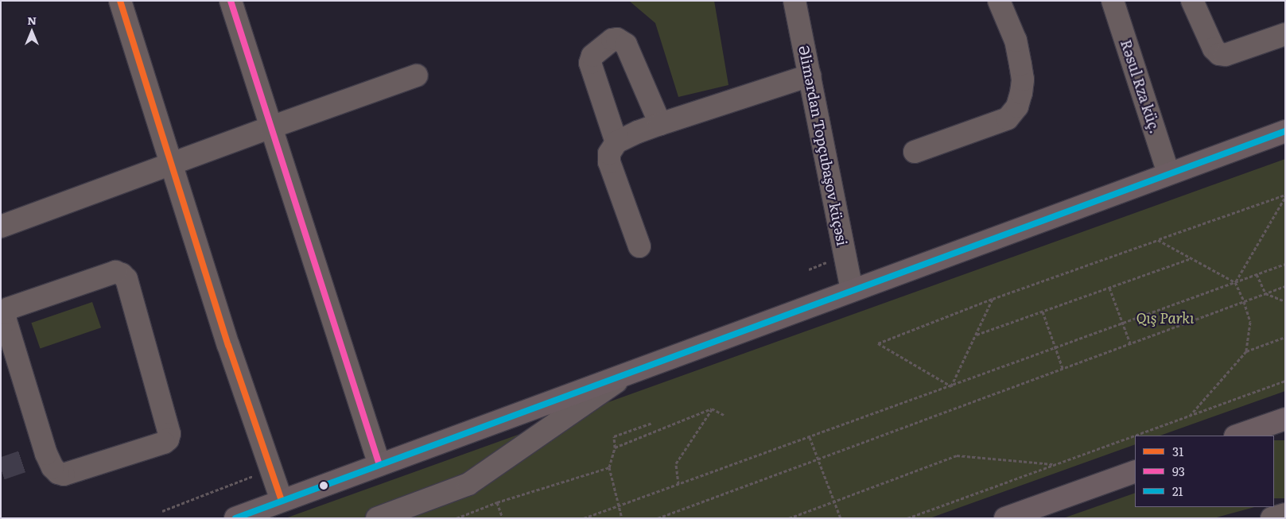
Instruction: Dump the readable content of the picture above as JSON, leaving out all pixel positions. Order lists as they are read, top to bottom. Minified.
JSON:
{"streets":{"street":["Rəsul Rza küç.","Əlimərdan Topçubaşov küçəsi"]},"parks":["Qış Parkı"],"lines":["transit line 31","transit line 93","transit line 21"],"legend":["31","93","21"],"north":"top"}
